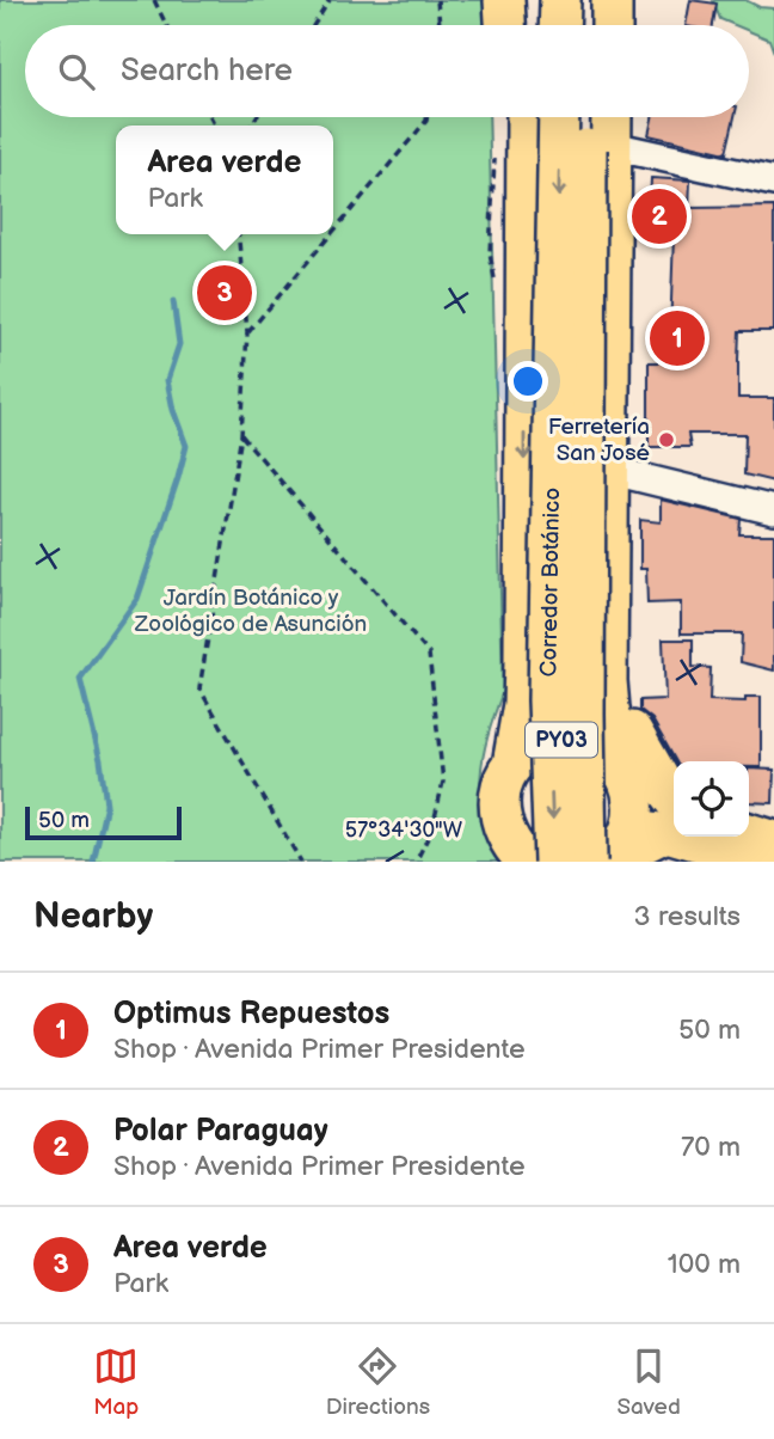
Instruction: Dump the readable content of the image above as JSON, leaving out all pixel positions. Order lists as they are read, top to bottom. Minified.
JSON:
{"streets":{"highway":["Corredor Botánico","PY03"]},"crossings":[["Corredor Botánico","PY03"]],"parks":["Jardín Botánico y Zoológico de Asunción"],"places":["Ferretería San José"],"scale_bar":"50 m","page":{"search":"Search here","popup":["Area verde","Park"],"pins":["2","3","1"],"scale":"50 m","heading":["Nearby","3 results"],"list":[{"mark":"1","name":"Optimus Repuestos","note":"Shop · Avenida Primer Presidente","value":"50 m"},{"mark":"2","name":"Polar Paraguay","note":"Shop · Avenida Primer Presidente","value":"70 m"},{"mark":"3","name":"Area verde","note":"Park","value":"100 m"}],"nav":["Map","Directions","Saved"]},"coordinates":["57°34'30\"W"]}
